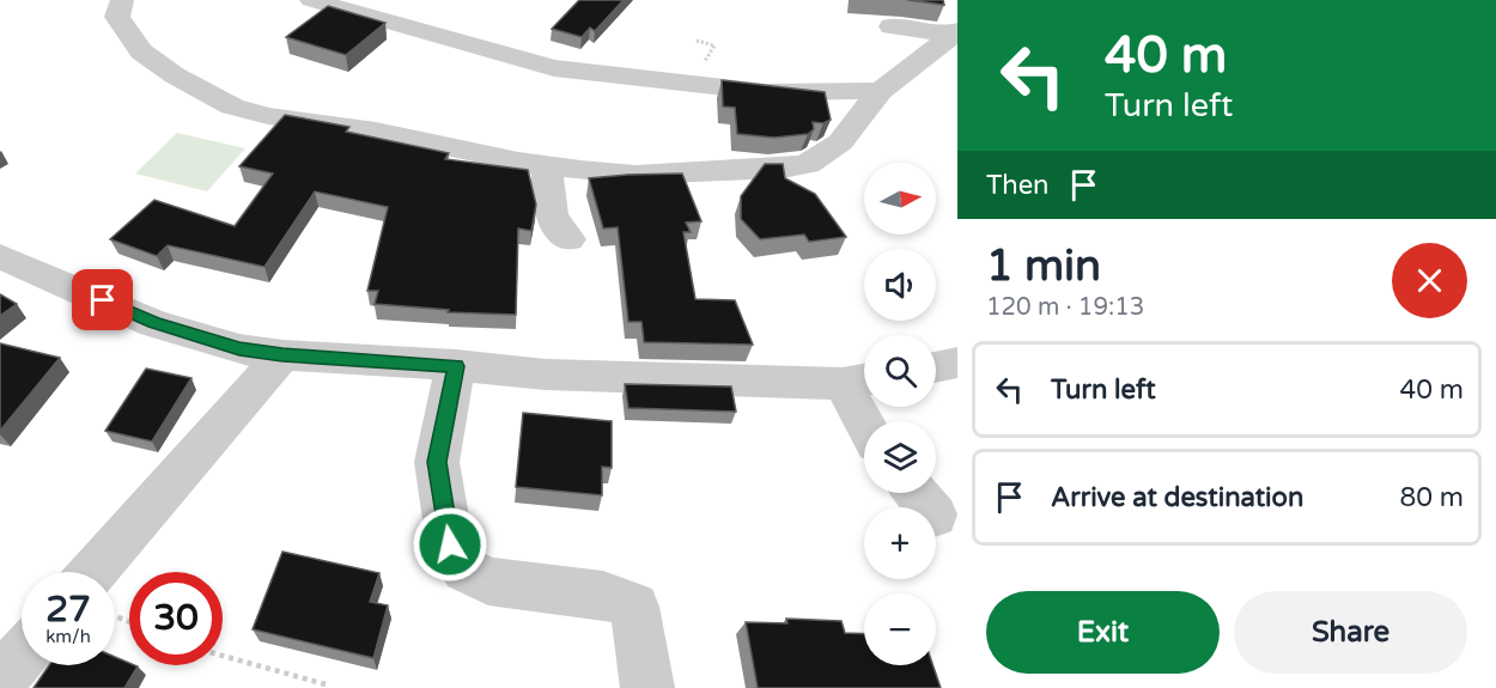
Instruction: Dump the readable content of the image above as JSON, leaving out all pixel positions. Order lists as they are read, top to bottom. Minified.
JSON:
{"north":"right","page":{"turn":["40 m","Turn left"],"then":"Then","map_buttons":["+","−"],"heading":["1 min","120 m · 19:13"],"list":[{"name":"Turn left","value":"40 m"},{"name":"Arrive at destination","value":"80 m"}],"speed":"27 km/h","limit":"30","buttons":["Exit","Share"]}}
